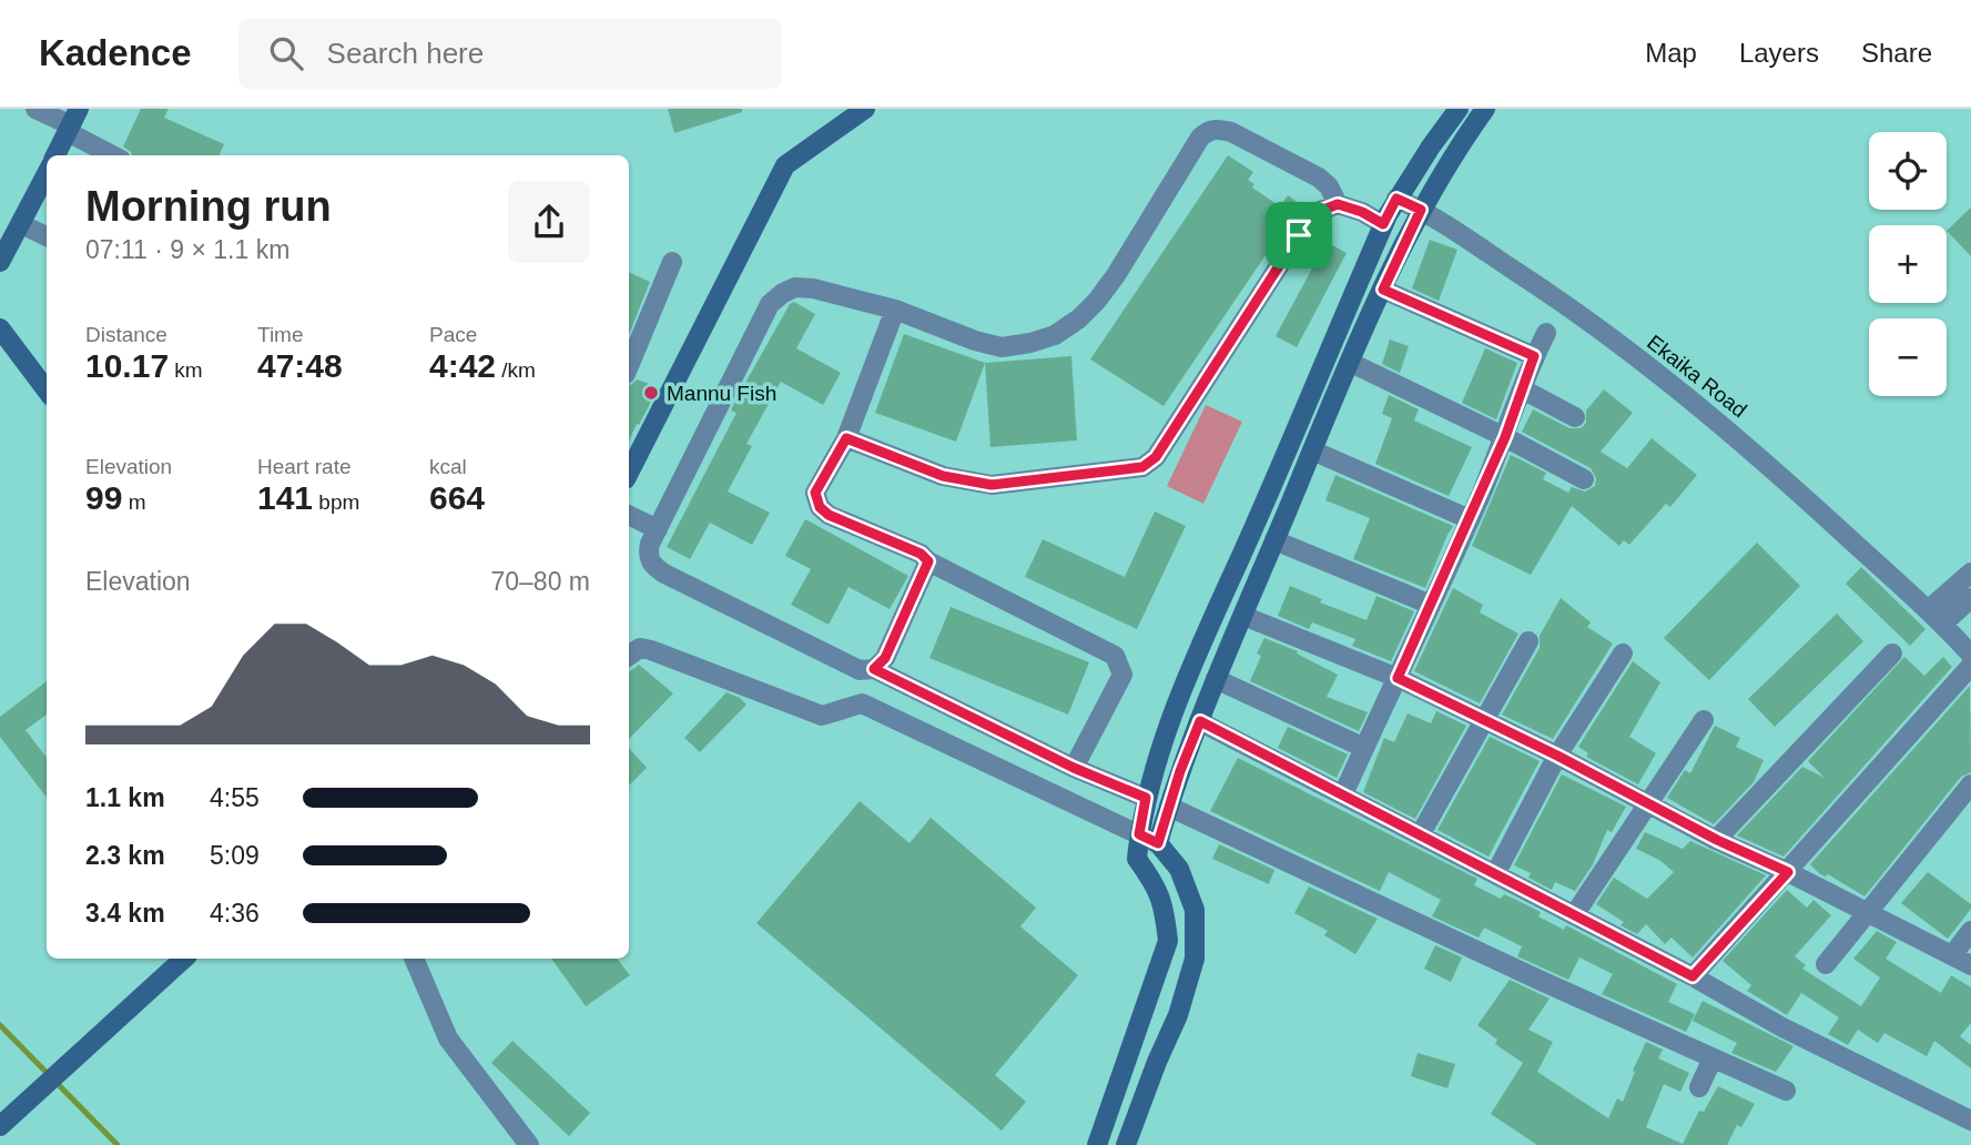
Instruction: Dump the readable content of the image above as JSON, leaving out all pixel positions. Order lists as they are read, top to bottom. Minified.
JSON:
{"streets":{"street":["Ekaika Road"]},"places":["Mannu Fish"],"page":{"header":"Kadence","search":"Search here","nav":["Map","Layers","Share"],"map_buttons":["+","−"],"heading":["Morning run","07:11 · 9 × 1.1 km"],"stats":[["Distance","10.17 km"],["Time","47:48"],["Pace","4:42 /km"],["Elevation","99 m"],["Heart rate","141 bpm"],["kcal","664"]],"chart":["Elevation","70–80 m"],"list":[{"name":"1.1 km","note":"4:55"},{"name":"2.3 km","note":"5:09"},{"name":"3.4 km","note":"4:36"}]}}
